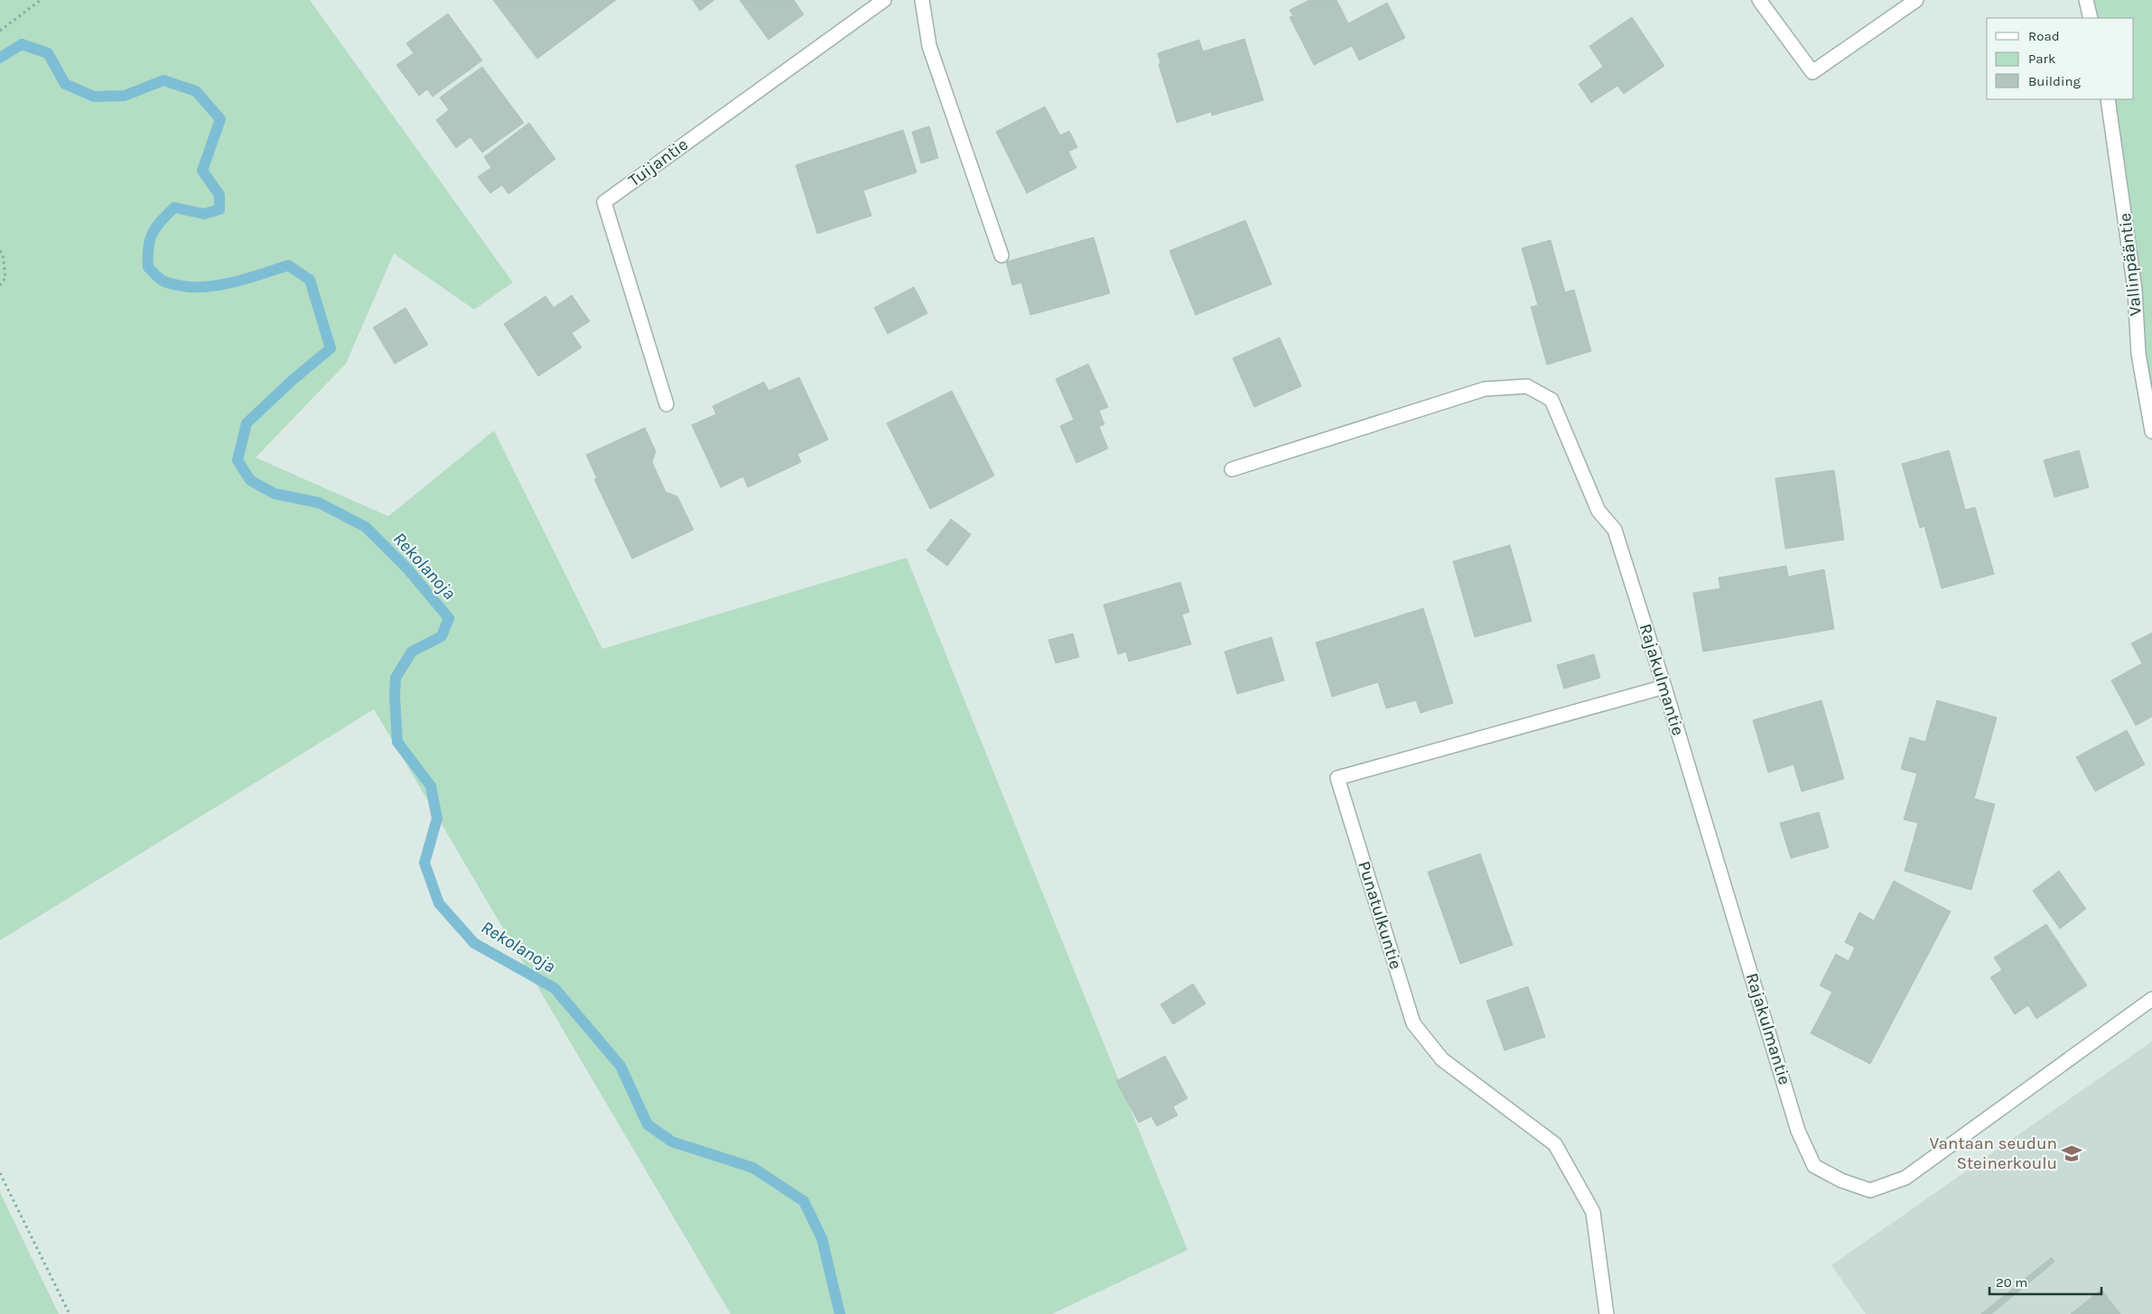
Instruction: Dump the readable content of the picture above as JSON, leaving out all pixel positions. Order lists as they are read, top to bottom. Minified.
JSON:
{"streets":{"street":["Tuijantie","Vallinpääntie","Rajakulmantie","Punatulkuntie"]},"crossings":[["Rajakulmantie","Punatulkuntie"]],"water":["Rekolanoja"],"places":{"school or university":["Vantaan seudun Steinerkoulu"]},"legend":["Road","Park","Building"],"scale_bar":"20 m"}
